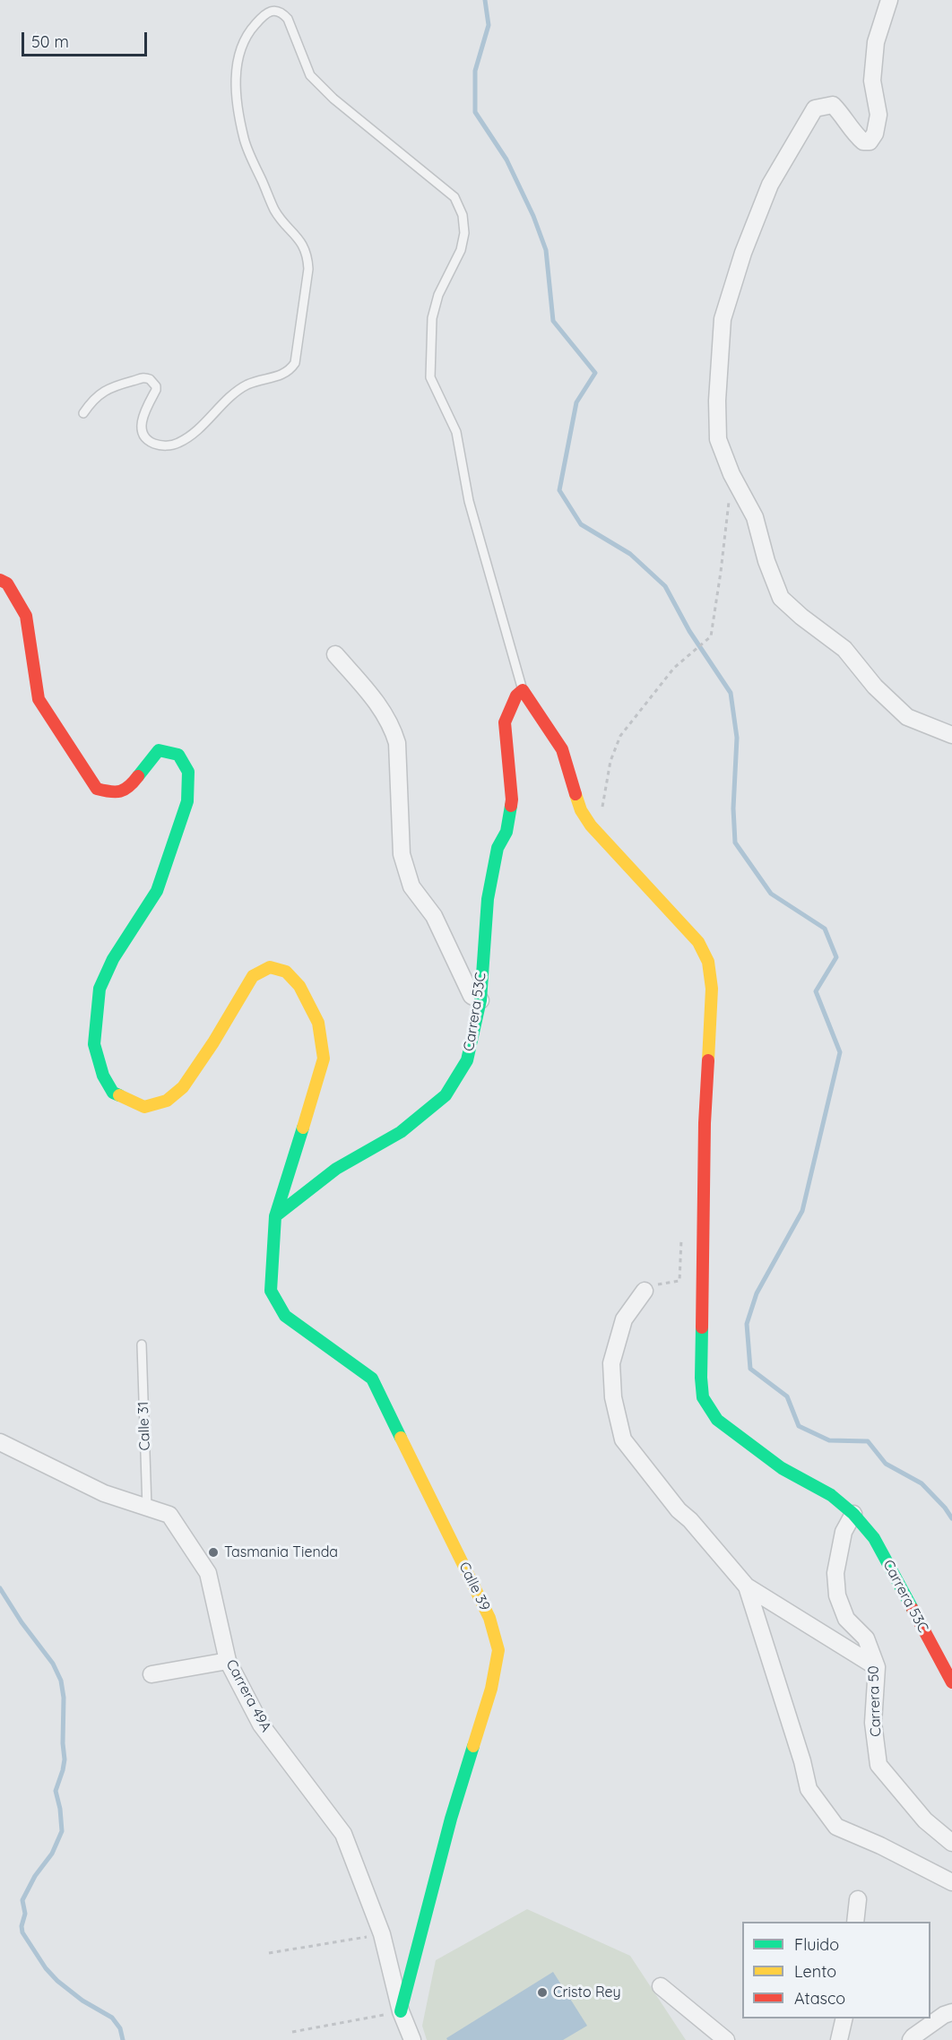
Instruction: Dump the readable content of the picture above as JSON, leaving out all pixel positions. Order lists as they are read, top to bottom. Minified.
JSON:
{"streets":{"street":["Carrera 53C","Calle 39","Carrera 49A","Carrera 50"],"lane":["Calle 31"]},"crossings":[["Carrera 53C","Calle 39"],["Carrera 53C","Carrera 50"],["Calle 31","Carrera 49A"],["Calle 39","Carrera 49A"]],"places":["Tasmania Tienda","Cristo Rey"],"legend":["Fluido","Lento","Atasco"],"scale_bar":"50 m"}
